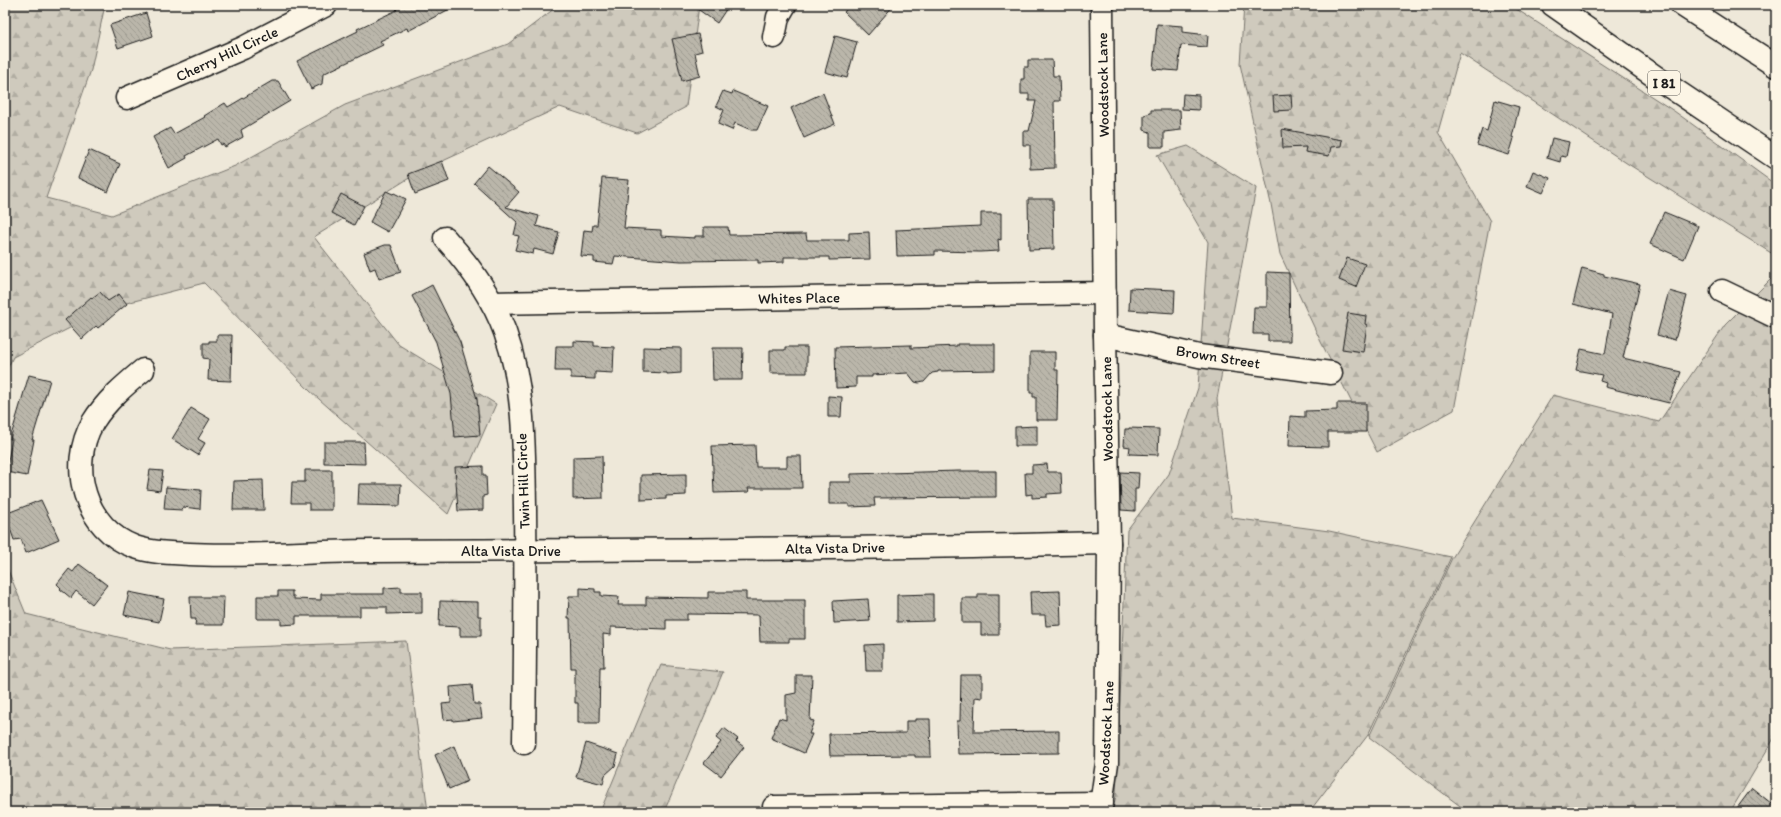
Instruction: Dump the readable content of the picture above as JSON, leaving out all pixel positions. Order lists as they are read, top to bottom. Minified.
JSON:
{"streets":{"main road":["Cherry Hill Circle","I 81","Woodstock Lane","Whites Place","Brown Street","Twin Hill Circle","Alta Vista Drive"]},"crossings":[["Woodstock Lane","Whites Place"],["Woodstock Lane","Brown Street"],["Woodstock Lane","Alta Vista Drive"],["Whites Place","Twin Hill Circle"],["Twin Hill Circle","Alta Vista Drive"]]}
